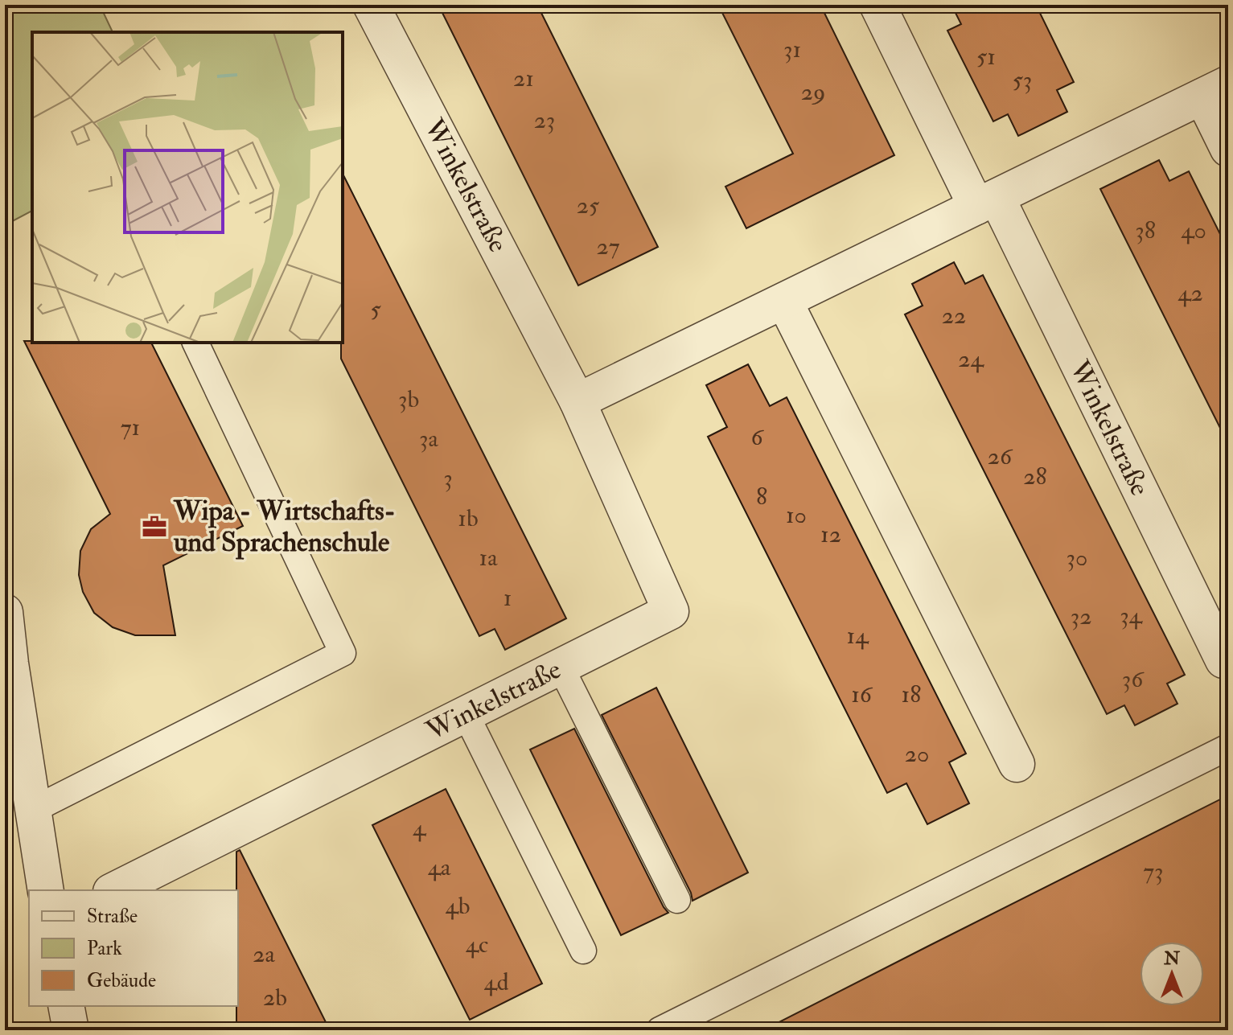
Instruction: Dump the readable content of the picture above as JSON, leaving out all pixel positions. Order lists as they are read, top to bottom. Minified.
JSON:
{"streets":{"street":["Winkelstraße"]},"places":{"office":["Wipa - Wirtschafts- und Sprachenschule"]},"house_numbers":["31","51","21","53","29","23","25","38","40","27","42","5","22","24","3b","71","6","3a","26","28","3","8","10","1b","12","1a","30","1","34","32","14","36","16","18","20","4","4a","73","4b","4c","2a","4d","2b"],"legend":["Straße","Park","Gebäude"],"north":"top"}
